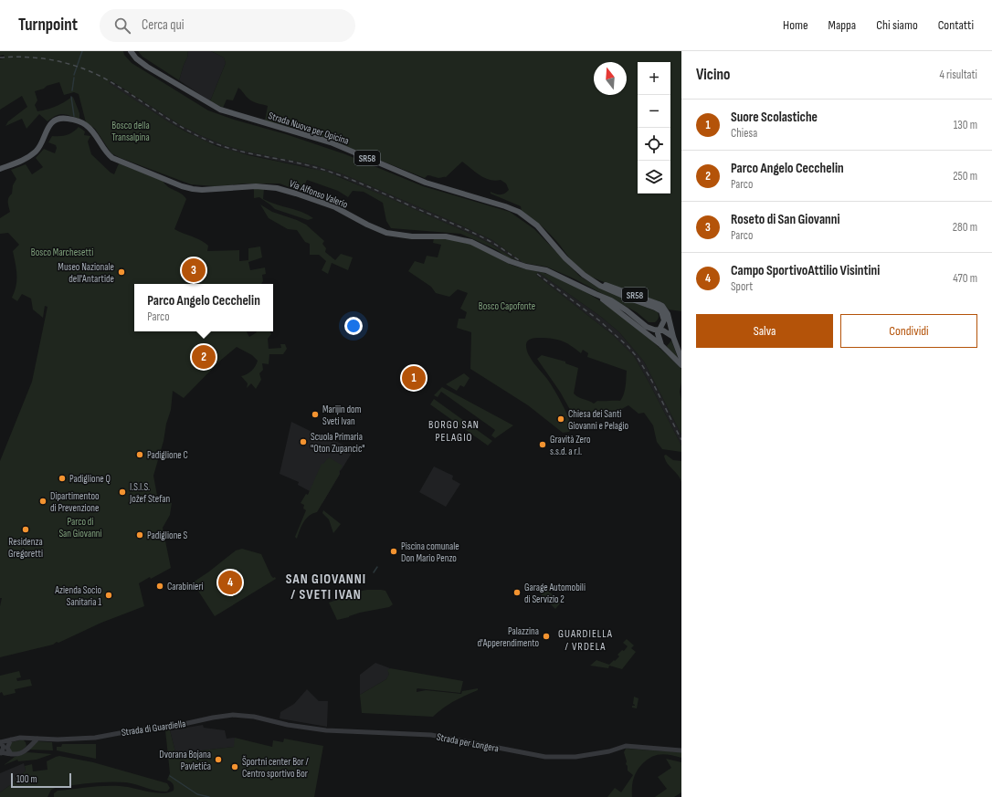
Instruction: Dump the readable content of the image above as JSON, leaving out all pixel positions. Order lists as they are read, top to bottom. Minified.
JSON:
{"streets":{"main road":["Strada Nuova per Opicina","SR58","Via Alfonso Valerio"],"street":["Strada di Guardiella","Strada per Longera"]},"crossings":[["Strada di Guardiella","Strada per Longera"]],"districts":["BORGO SAN PELAGIO","SAN GIOVANNI / SVETI IVAN","GUARDIELLA / VRDELA"],"parks":["Bosco della Transalpina","Bosco Marchesetti","Bosco Capofonte","Parco di San Giovanni"],"places":["Museo Nazionale dell'Antartide","Marijin dom Sveti Ivan","Chiesa dei Santi Giovanni e Pelagio","Scuola Primaria \"Oton Zupancic\"","Gravità Zero s.s.d. a r.l.","Padiglione C","Padiglione Q","I.S.I.S. Jožef Stefan","Dipartimentoo di Prevenzione","Residenza Gregoretti","Padiglione S","Piscina comunale Don Mario Penzo","Carabinieri","Garage Automobili di Servizio 2","Azienda Socio Sanitaria 1","Palazzina d'Apperendimento","Dvorana Bojana Pavletiča","Športni center Bor / Centro sportivo Bor"],"scale_bar":"100 m","north":"top","page":{"header":"Turnpoint","search":"Cerca qui","nav":["Home","Mappa","Chi siamo","Contatti"],"heading":["Vicino","4 risultati"],"map_buttons":["+","−"],"list":[{"mark":"1","name":"Suore Scolastiche","note":"Chiesa","value":"130 m"},{"mark":"2","name":"Parco Angelo Cecchelin","note":"Parco","value":"250 m"},{"mark":"3","name":"Roseto di San Giovanni","note":"Parco","value":"280 m"},{"mark":"4","name":"Campo SportivoAttilio Visintini","note":"Sport","value":"470 m"}],"pins":["3","2","1","4"],"popup":["Parco Angelo Cecchelin","Parco"],"buttons":["Salva","Condividi"],"scale":"100 m"}}
